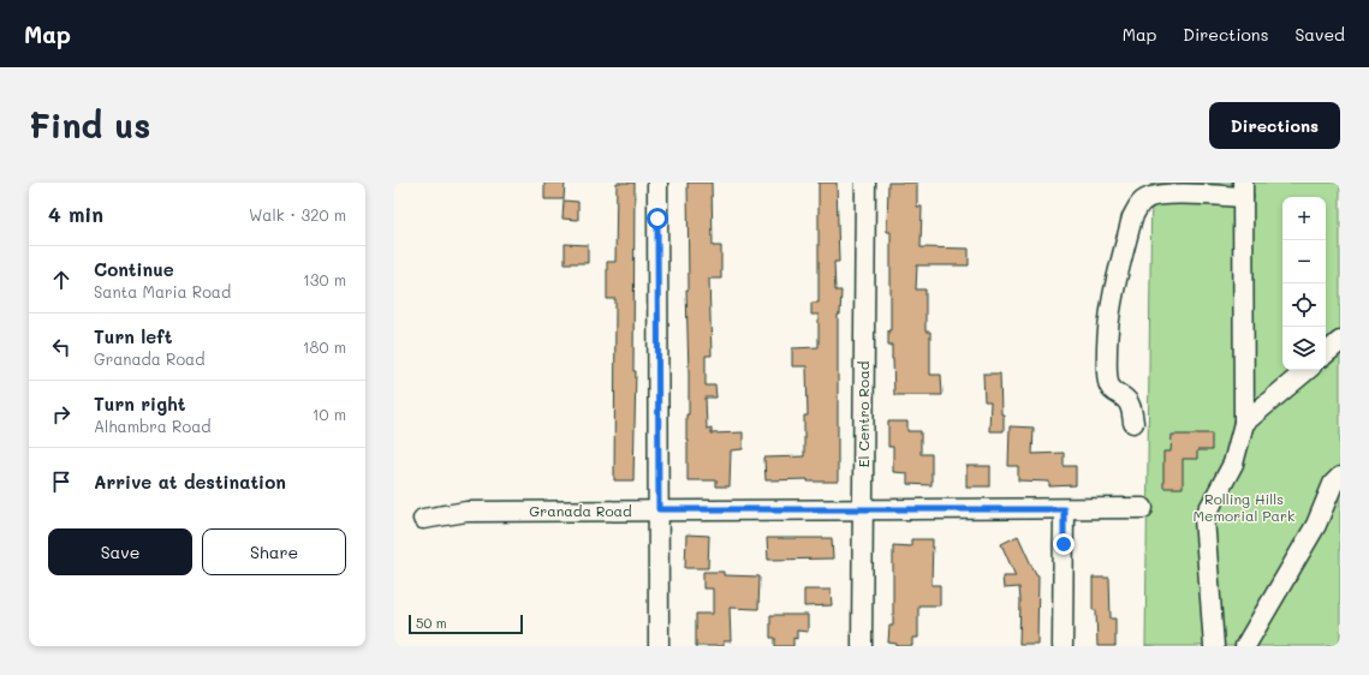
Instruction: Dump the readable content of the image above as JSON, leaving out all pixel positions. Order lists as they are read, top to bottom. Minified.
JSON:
{"streets":{"street":["El Centro Road","Granada Road"]},"crossings":[["El Centro Road","Granada Road"]],"parks":["Rolling Hills Memorial Park"],"scale_bar":"50 m","page":{"header":"Map","nav":["Map","Directions","Saved"],"buttons":["Directions",["Save","Share"]],"title":"Find us","heading":["4 min","Walk · 320 m"],"map_buttons":["+","−"],"list":[["Continue","Santa Maria Road","130 m"],["Turn left","Granada Road","180 m"],["Turn right","Alhambra Road","10 m"],"Arrive at destination"],"scale":"50 m"}}
